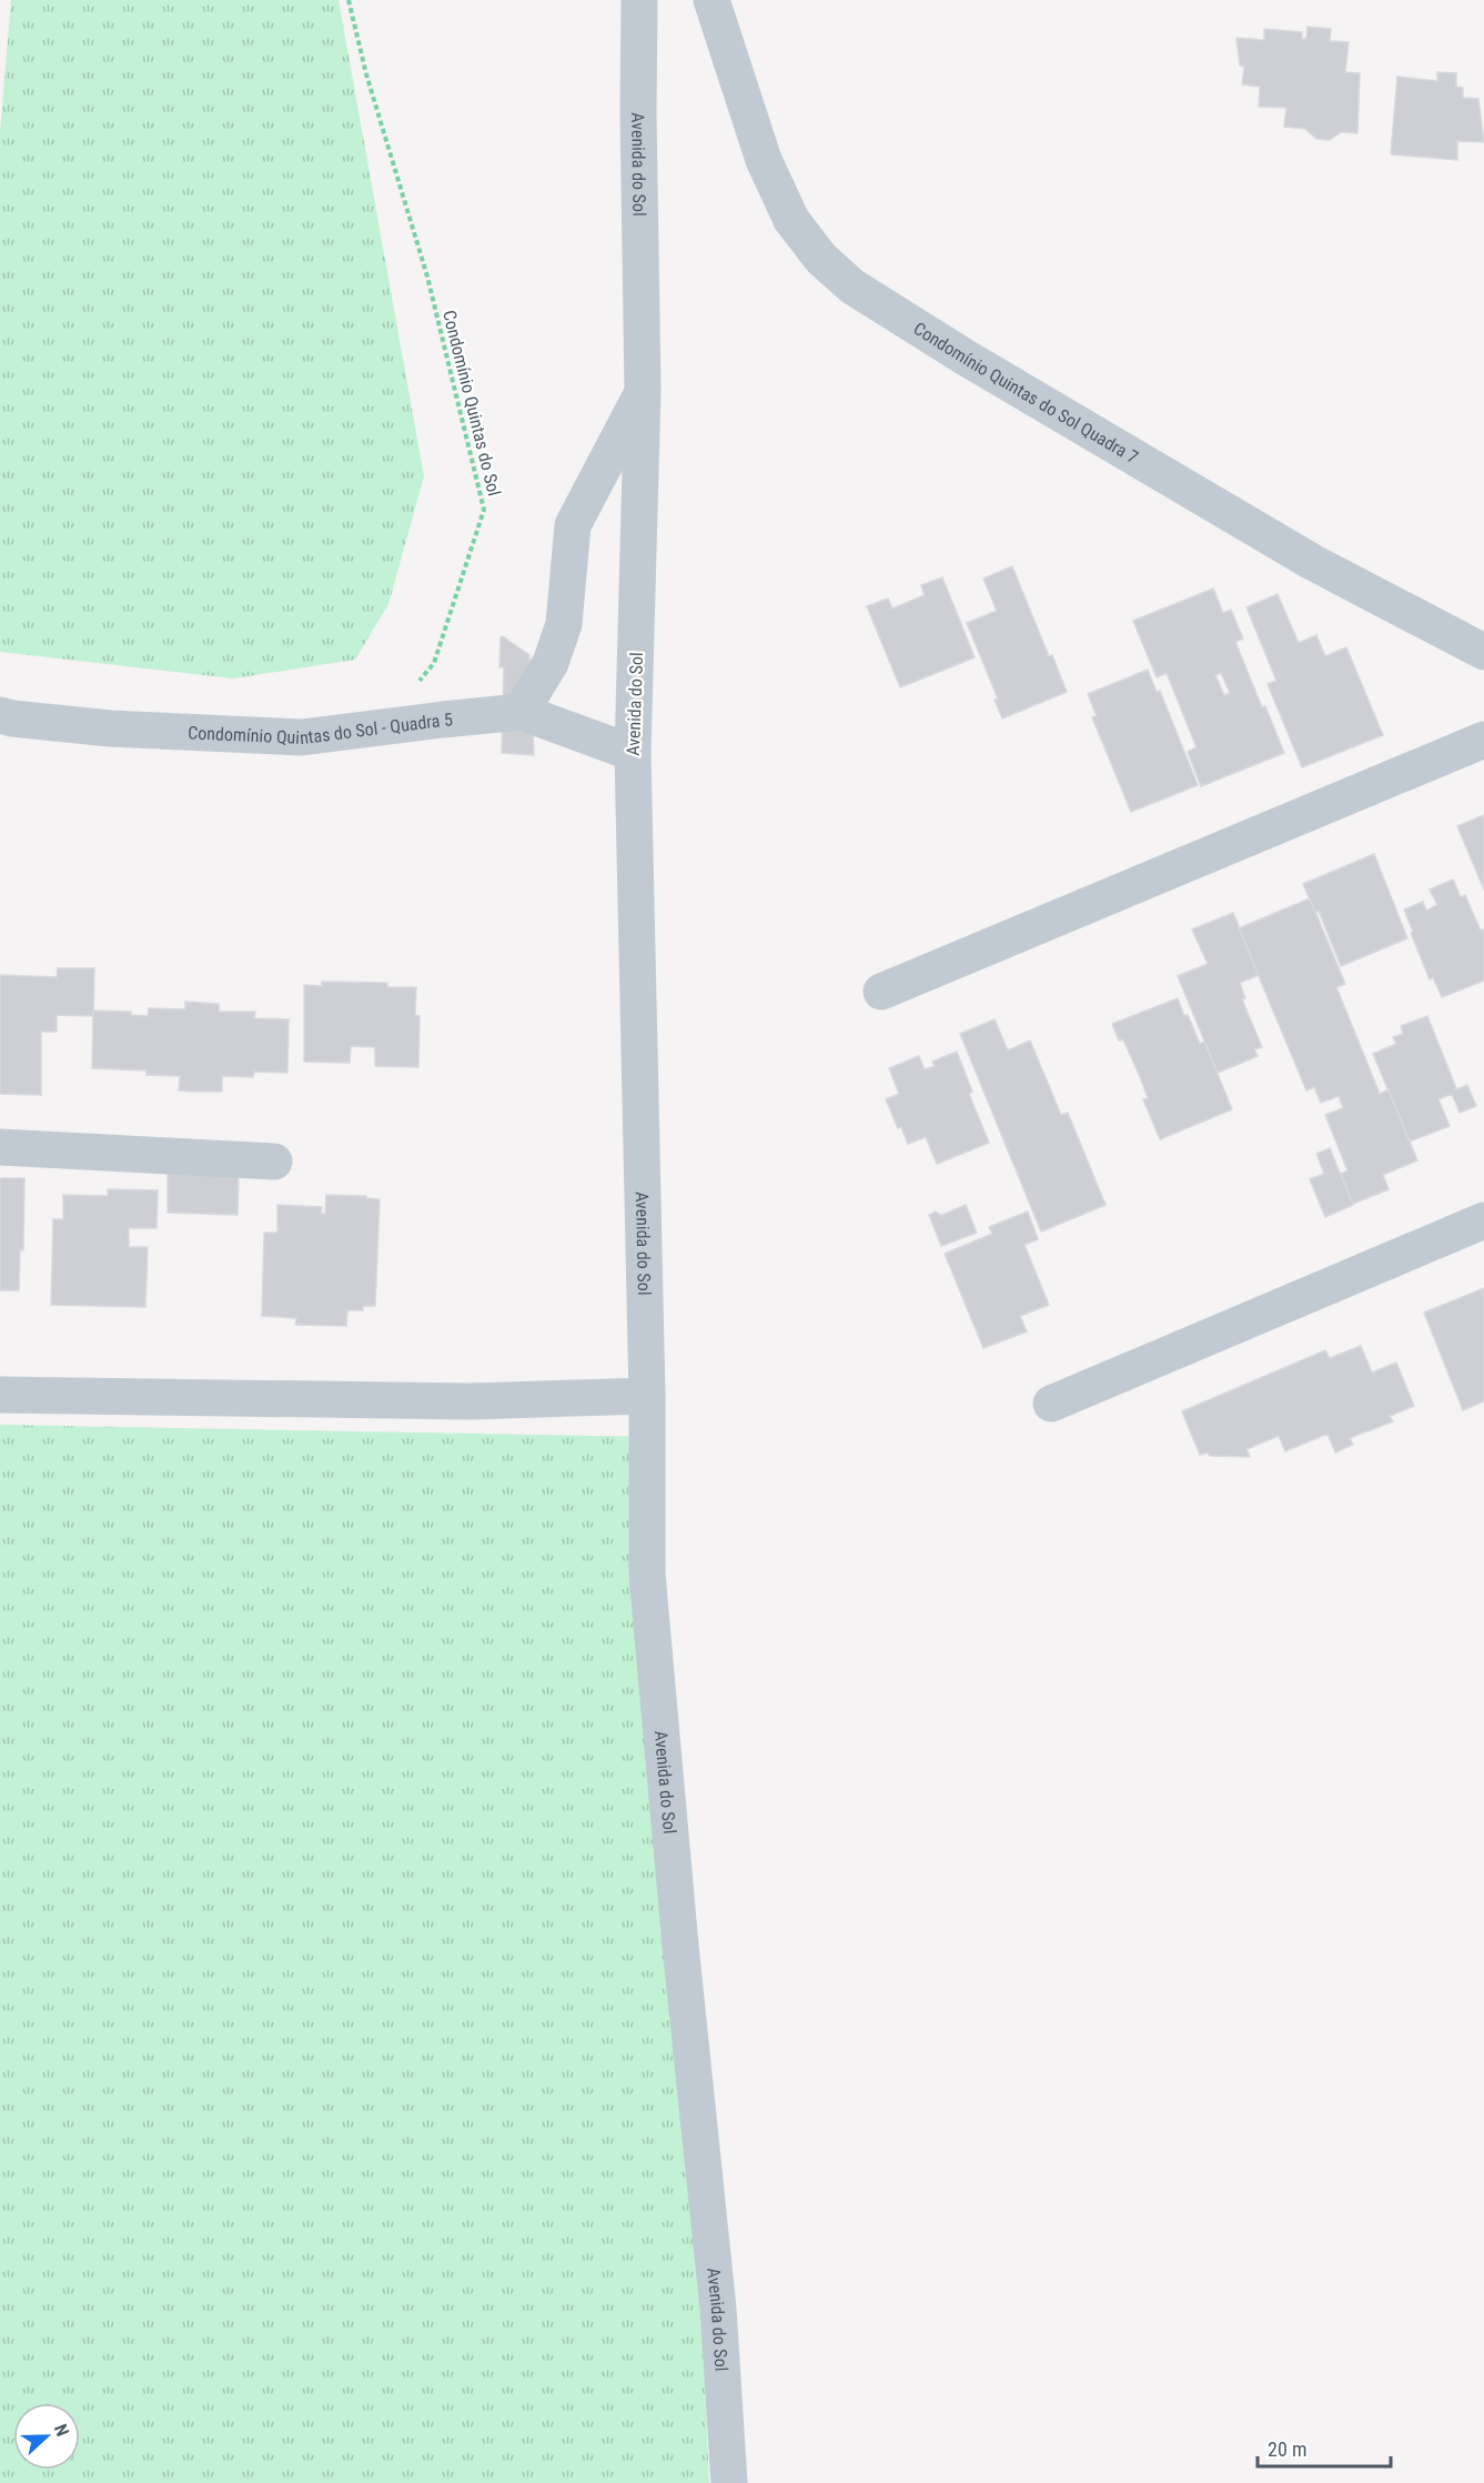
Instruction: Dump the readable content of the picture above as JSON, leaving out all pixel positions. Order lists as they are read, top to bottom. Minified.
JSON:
{"streets":{"street":["Avenida do Sol","Condomínio Quintas do Sol Quadra 7","Condomínio Quintas do Sol - Quadra 5"],"path":["Condomínio Quintas do Sol"]},"crossings":[["Avenida do Sol","Condomínio Quintas do Sol - Quadra 5"]],"scale_bar":"20 m","north":"right"}
